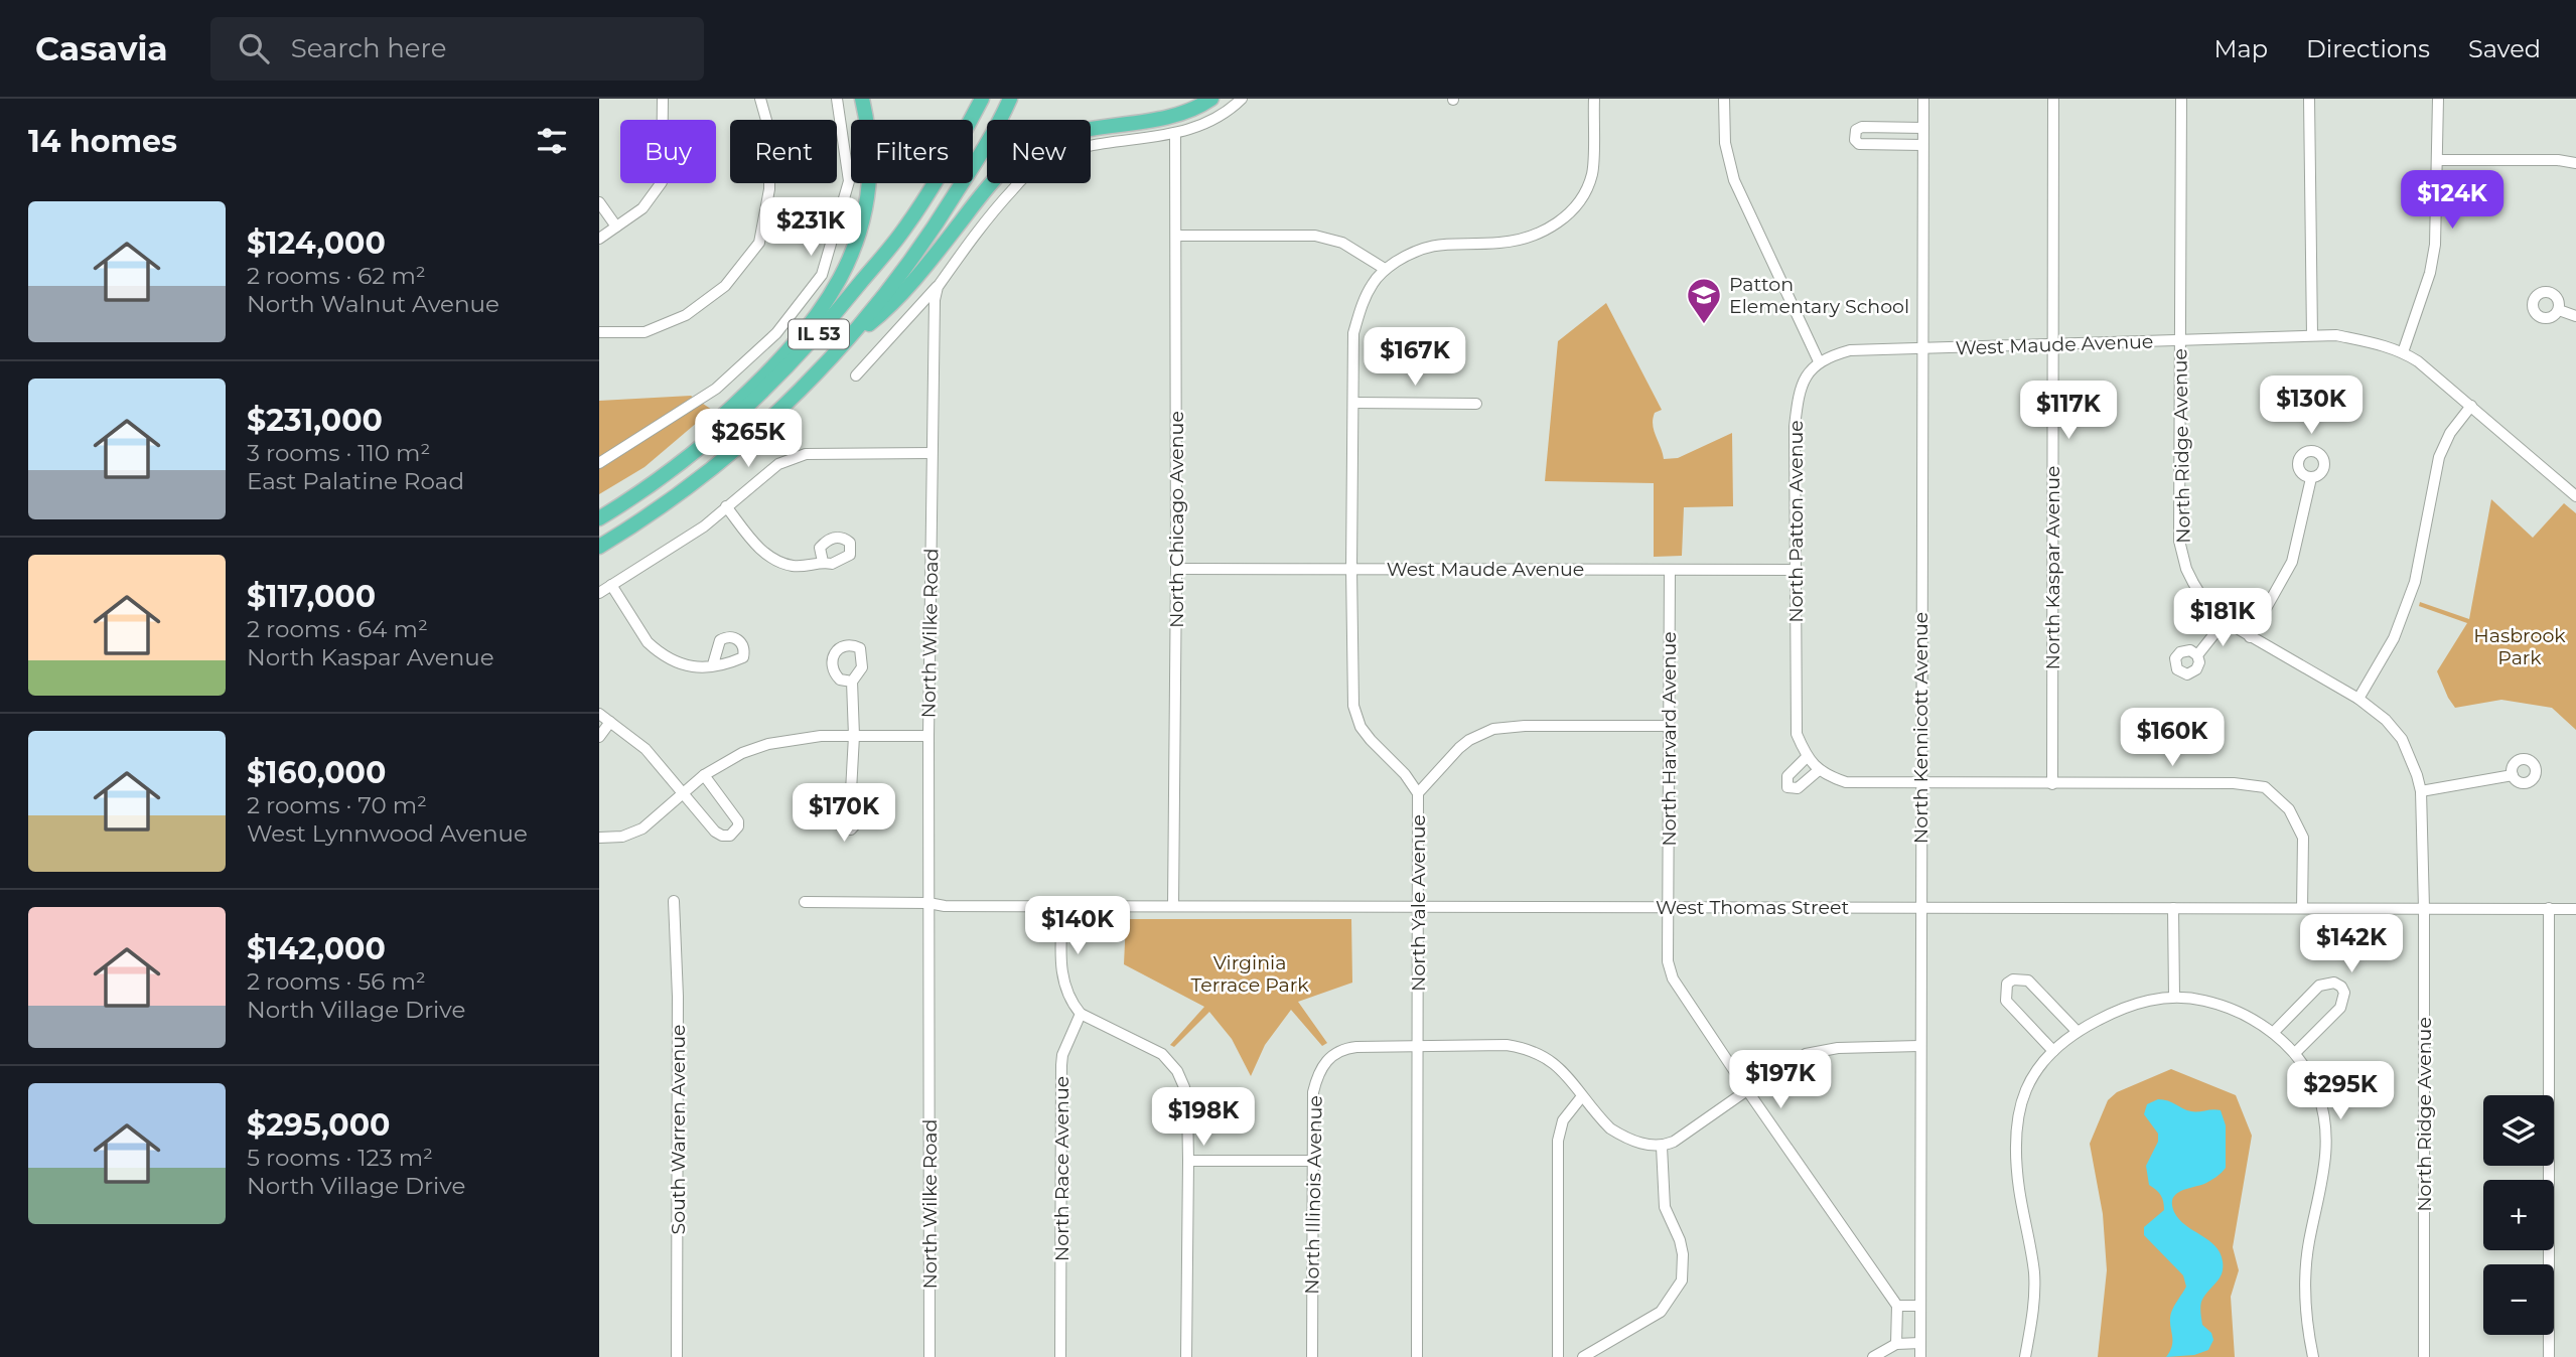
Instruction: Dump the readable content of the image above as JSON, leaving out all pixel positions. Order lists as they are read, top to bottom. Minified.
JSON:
{"streets":{"highway":["IL 53"],"street":["West Maude Avenue","North Ridge Avenue","North Chicago Avenue","North Patton Avenue","North Kaspar Avenue","North Wilke Road","North Kennicott Avenue","North Harvard Avenue","North Yale Avenue","West Thomas Street","South Warren Avenue","North Race Avenue","North Illinois Avenue"]},"crossings":[["West Maude Avenue","North Ridge Avenue"],["West Maude Avenue","North Chicago Avenue"],["West Maude Avenue","North Patton Avenue"],["West Maude Avenue","North Kaspar Avenue"],["West Maude Avenue","North Kennicott Avenue"],["West Maude Avenue","North Harvard Avenue"],["West Maude Avenue","North Yale Avenue"],["North Ridge Avenue","West Thomas Street"],["North Chicago Avenue","North Wilke Road"],["North Chicago Avenue","West Thomas Street"],["North Patton Avenue","North Kaspar Avenue"],["North Patton Avenue","North Kennicott Avenue"],["North Patton Avenue","West Thomas Street"],["North Wilke Road","West Thomas Street"],["North Kennicott Avenue","West Thomas Street"],["North Harvard Avenue","West Thomas Street"],["North Yale Avenue","West Thomas Street"],["North Yale Avenue","North Illinois Avenue"]],"parks":["Hasbrook Park","Virginia Terrace Park"],"places":{"school or university":["Patton Elementary School"]},"page":{"header":"Casavia","search":"Search here","nav":["Map","Directions","Saved"],"heading":"14 homes","chip":["Buy","Rent","Filters","New"],"price":["$124K","$231K","$167K","$130K","$117K","$265K","$181K","$160K","$170K","$140K","$142K","$197K","$295K","$198K"],"list":[{"name":"$124,000","note":"2 rooms · 62 m² · North Walnut Avenue"},{"name":"$231,000","note":"3 rooms · 110 m² · East Palatine Road"},{"name":"$117,000","note":"2 rooms · 64 m² · North Kaspar Avenue"},{"name":"$160,000","note":"2 rooms · 70 m² · West Lynnwood Avenue"},{"name":"$142,000","note":"2 rooms · 56 m² · North Village Drive"},{"name":"$295,000","note":"5 rooms · 123 m² · North Village Drive"}],"map_buttons":["+","−"]}}
